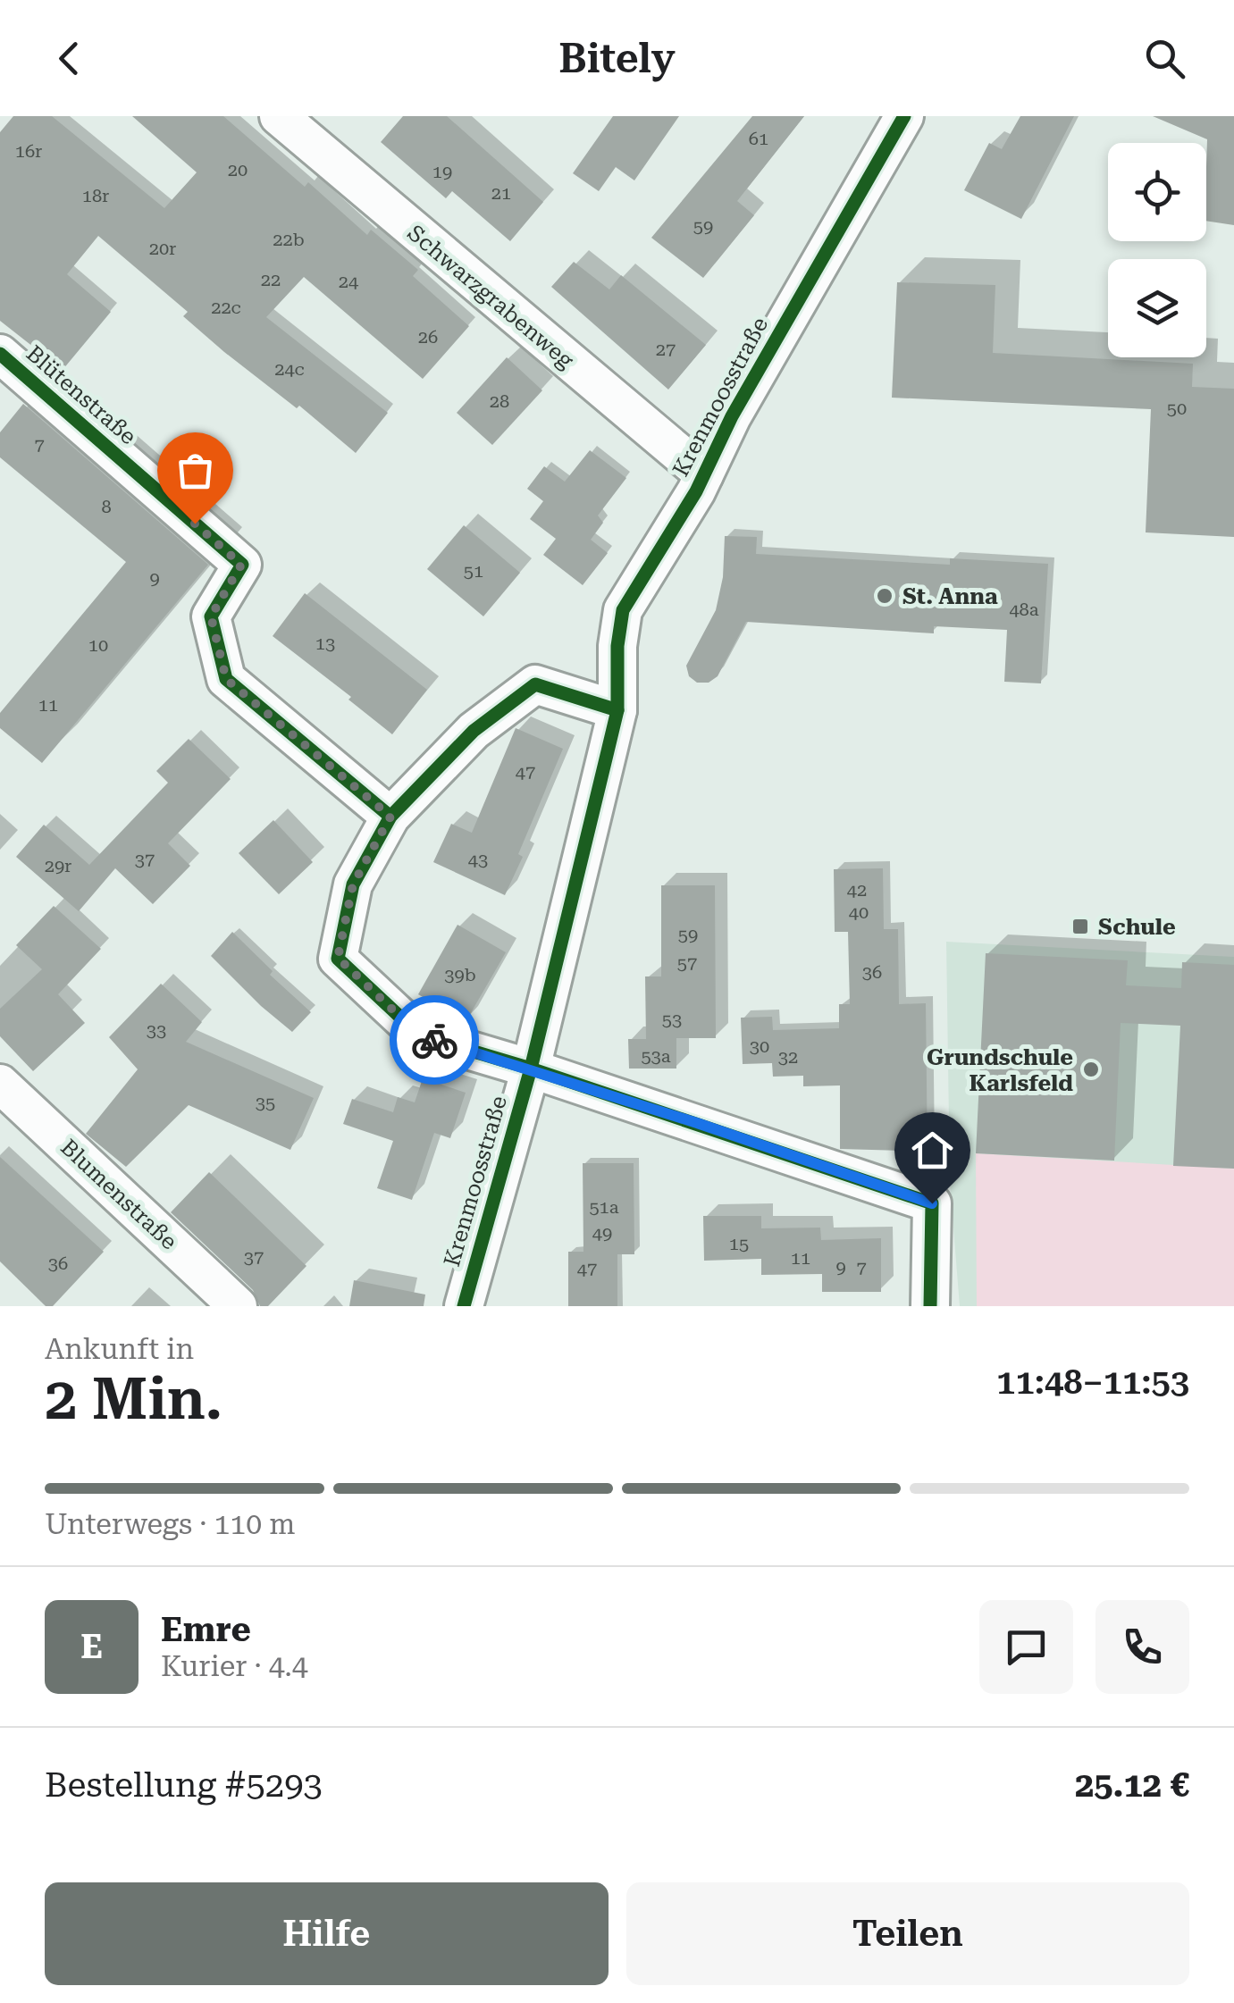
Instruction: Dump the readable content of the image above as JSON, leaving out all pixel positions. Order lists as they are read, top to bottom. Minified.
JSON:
{"streets":{"street":["Schwarzgrabenweg","Blütenstraße","Krenmoosstraße","Blumenstraße"]},"crossings":[["Schwarzgrabenweg","Krenmoosstraße"]],"places":{"other":["St. Anna","Grundschule Karlsfeld"],"transit":["Schule"]},"house_numbers":["61","16r","20","19","21","18r","59","22b","20r","22","24","22c","26","27","24c","28","50","7","8","51","9","48a","13","10","11","47","37","43","29r","42","40","59","57","36","39b","53","33","30","53a","32","35","51a","49","15","37","11","36","9","7","47"],"page":{"header":"Bitely","heading":["2 Min.","Ankunft in","11:48–11:53"],"panel":["Emre","Kurier · 4.4","Bestellung #5293","25.12 €"],"bar":"Unterwegs · 110 m","round":"E","buttons":["Hilfe","Teilen"]}}
